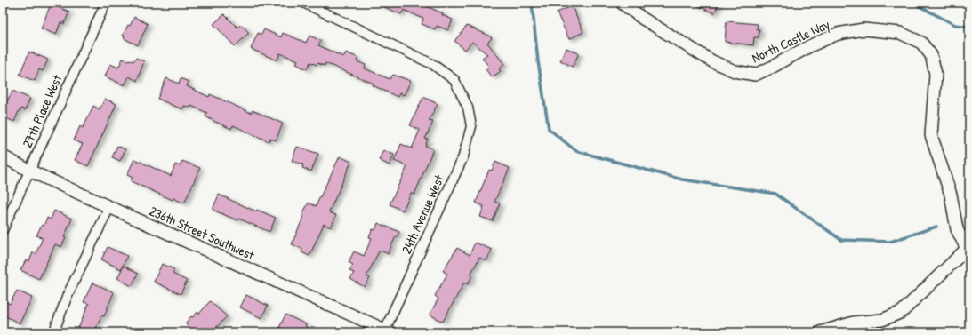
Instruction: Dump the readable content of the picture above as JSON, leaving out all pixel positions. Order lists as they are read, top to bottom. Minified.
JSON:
{"streets":{"street":["North Castle Way","27th Place West","24th Avenue West","236th Street Southwest"]},"crossings":[["27th Place West","236th Street Southwest"],["24th Avenue West","236th Street Southwest"]]}
